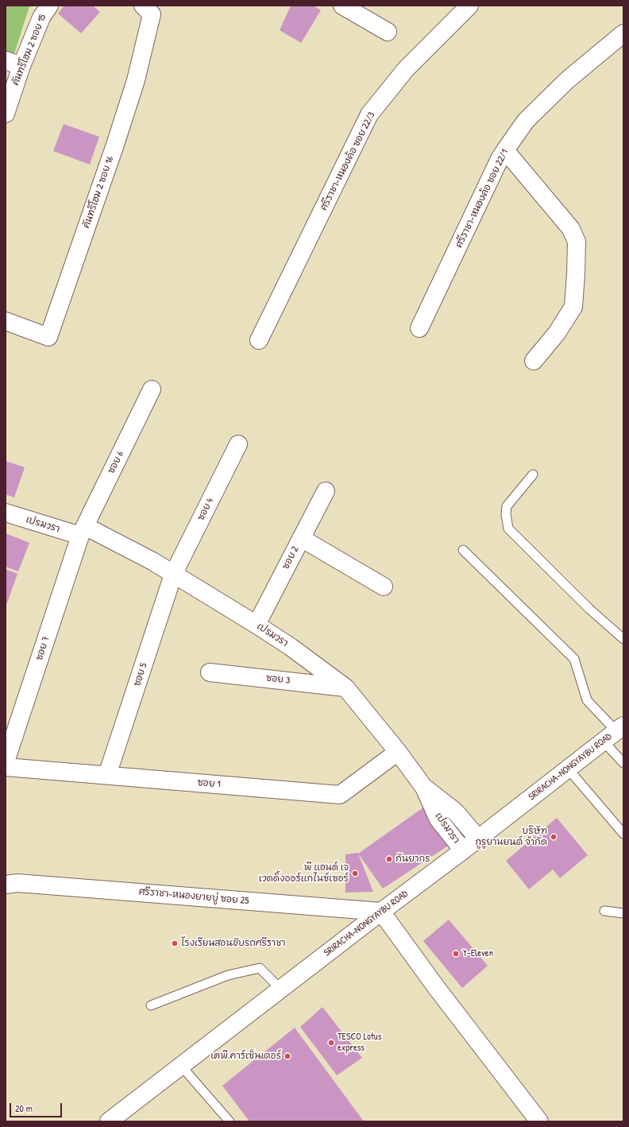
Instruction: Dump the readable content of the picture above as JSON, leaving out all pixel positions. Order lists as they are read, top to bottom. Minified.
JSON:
{"streets":{"street":["คันทรีโฮม 2 ซอย 15","ศรีราชา-หนองค้อ ซอย 22/3","คันทรีโฮม 2 ซอย 16","ศรีราชา-หนองค้อ ซอย 22/1","ซอย 6","ซอย 4","เปรมวรา","ซอย 2","ซอย 7","ซอย 5","ซอย 3","SRIRACHA-NONGYAYBU ROAD","ซอย 1","ศรีราชา-หนองยายบู่ ซอย 25"]},"crossings":[["ซอย 6","เปรมวรา"],["ซอย 6","ซอย 7"],["ซอย 4","เปรมวรา"],["ซอย 4","ซอย 5"],["เปรมวรา","ซอย 2"],["เปรมวรา","ซอย 7"],["เปรมวรา","ซอย 5"],["เปรมวรา","ซอย 3"],["เปรมวรา","SRIRACHA-NONGYAYBU ROAD"],["เปรมวรา","ซอย 1"],["ซอย 5","ซอย 1"],["SRIRACHA-NONGYAYBU ROAD","ศรีราชา-หนองยายบู่ ซอย 25"]],"places":["บริษัท กูรูยานยนต์ จำกัด","กันยากร","พี แอนด์ เจ เวดดิ้งออร์แกไนซ์เซอร์","โรงเรียนสอนขับรถศรีราชา","7-Eleven","TESCO Lotus express","เคพี.คาร์เซ็นเตอร์"],"scale_bar":"20 m"}
